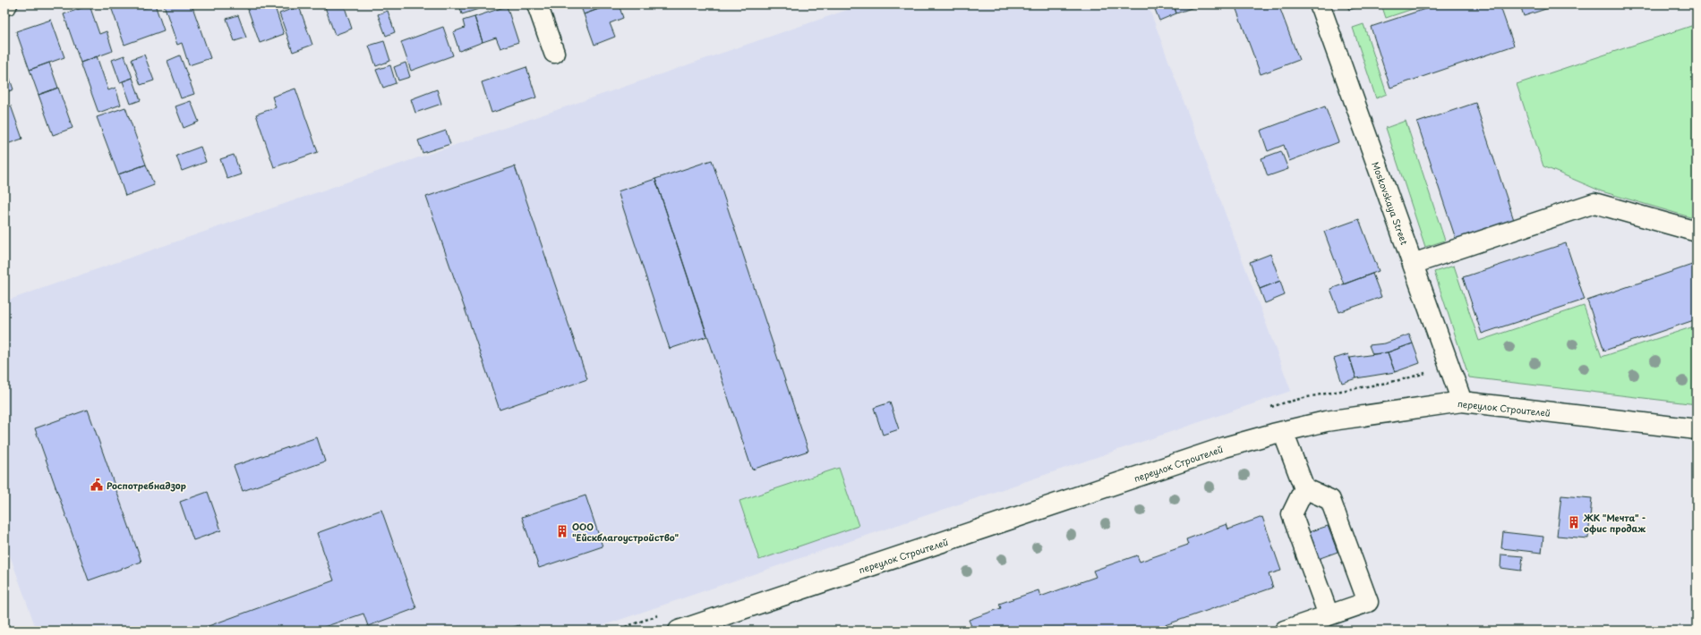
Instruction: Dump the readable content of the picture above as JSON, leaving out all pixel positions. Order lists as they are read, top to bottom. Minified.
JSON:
{"streets":{"street":["Moskovskaya Street","переулок Строителей"]},"crossings":[["Moskovskaya Street","переулок Строителей"]],"places":{"public building":["Роспотребнадзор"],"building":["ЖК \"Мечта\" - офис продаж","ООО \"Ейскблагоустройство\""]}}
